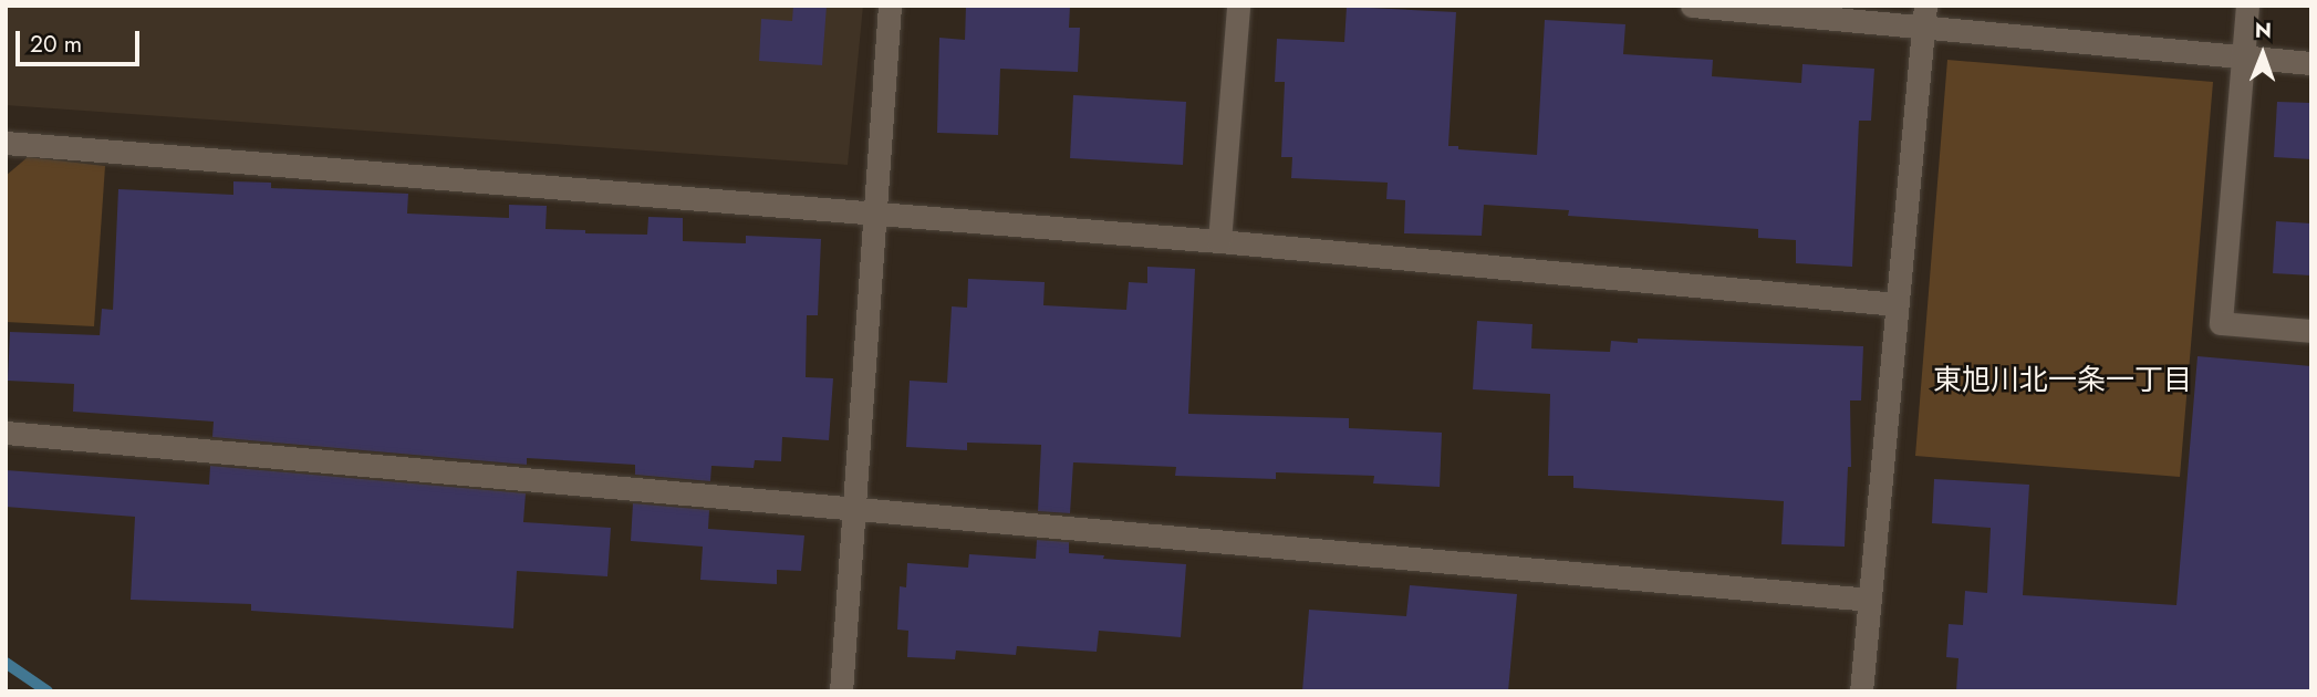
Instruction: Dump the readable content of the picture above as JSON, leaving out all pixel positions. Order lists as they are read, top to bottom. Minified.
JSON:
{"districts":["東旭川北一条一丁目"],"scale_bar":"20 m","north":"top"}
